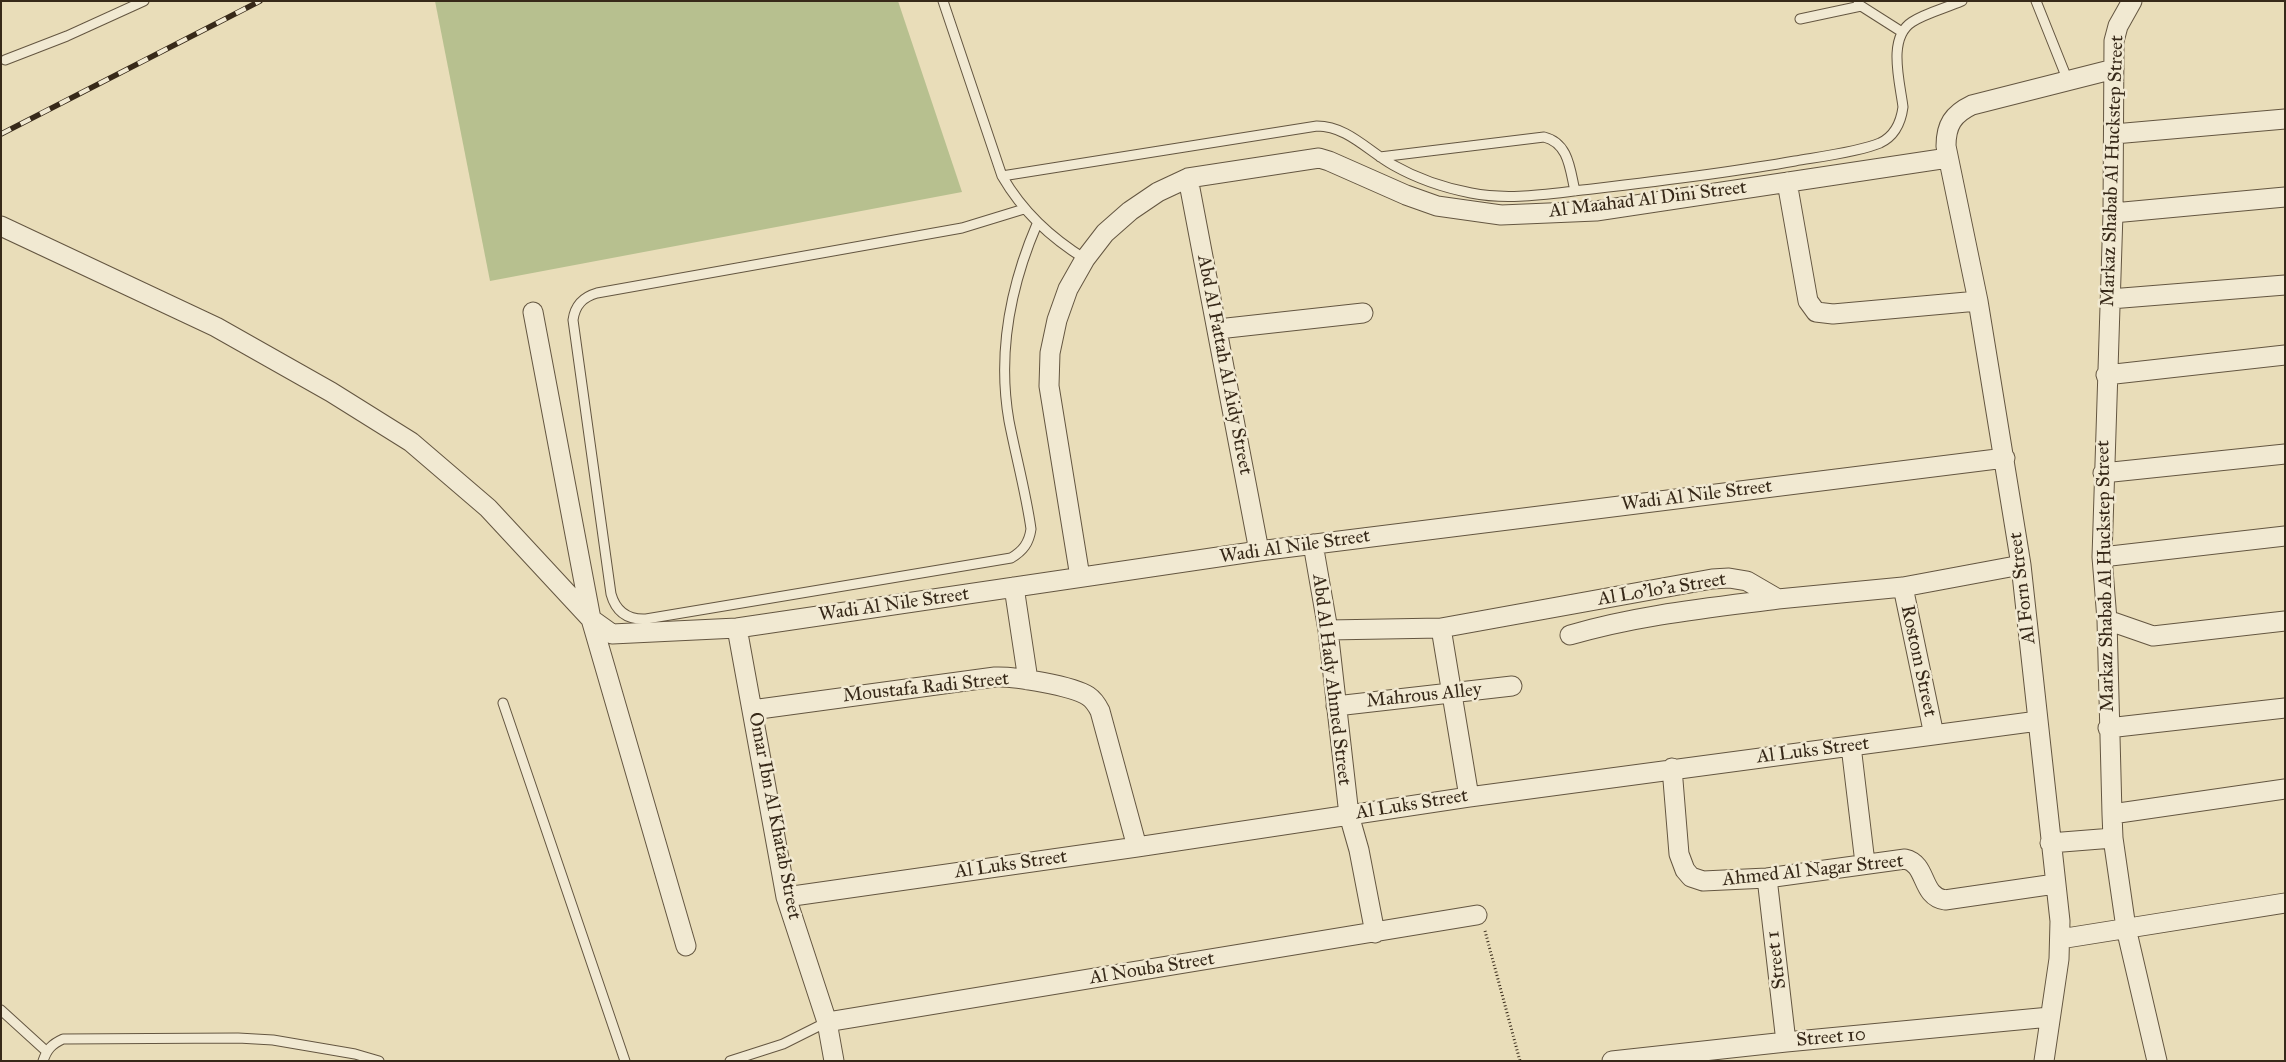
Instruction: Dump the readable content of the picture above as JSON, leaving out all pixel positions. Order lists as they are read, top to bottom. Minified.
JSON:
{"streets":{"street":["Markaz Shabab Al Huckstep Street","Al Maahad Al Dini Street","Abd Al Fattah Al Aidy Street","Wadi Al Nile Street","Al Forn Street","Al Lo'lo'a Street","Rostom Street","Abd Al Hady Ahmed Street","Moustafa Radi Street","Mahrous Alley","Al Luks Street","Omar Ibn Al Khatab Street","Ahmed Al Nagar Street","Street 1","Al Nouba Street","Street 10"]},"crossings":[["Al Maahad Al Dini Street","Abd Al Fattah Al Aidy Street"],["Al Maahad Al Dini Street","Wadi Al Nile Street"],["Al Maahad Al Dini Street","Al Forn Street"],["Abd Al Fattah Al Aidy Street","Wadi Al Nile Street"],["Wadi Al Nile Street","Al Forn Street"],["Wadi Al Nile Street","Abd Al Hady Ahmed Street"],["Wadi Al Nile Street","Omar Ibn Al Khatab Street"],["Al Forn Street","Al Luks Street"],["Al Forn Street","Ahmed Al Nagar Street"],["Al Forn Street","Street 10"],["Al Lo'lo'a Street","Abd Al Hady Ahmed Street"],["Rostom Street","Al Luks Street"],["Abd Al Hady Ahmed Street","Mahrous Alley"],["Abd Al Hady Ahmed Street","Al Luks Street"],["Abd Al Hady Ahmed Street","Al Nouba Street"],["Moustafa Radi Street","Al Luks Street"],["Moustafa Radi Street","Omar Ibn Al Khatab Street"],["Al Luks Street","Omar Ibn Al Khatab Street"],["Al Luks Street","Ahmed Al Nagar Street"],["Omar Ibn Al Khatab Street","Al Nouba Street"],["Ahmed Al Nagar Street","Street 1"],["Street 1","Street 10"]]}
